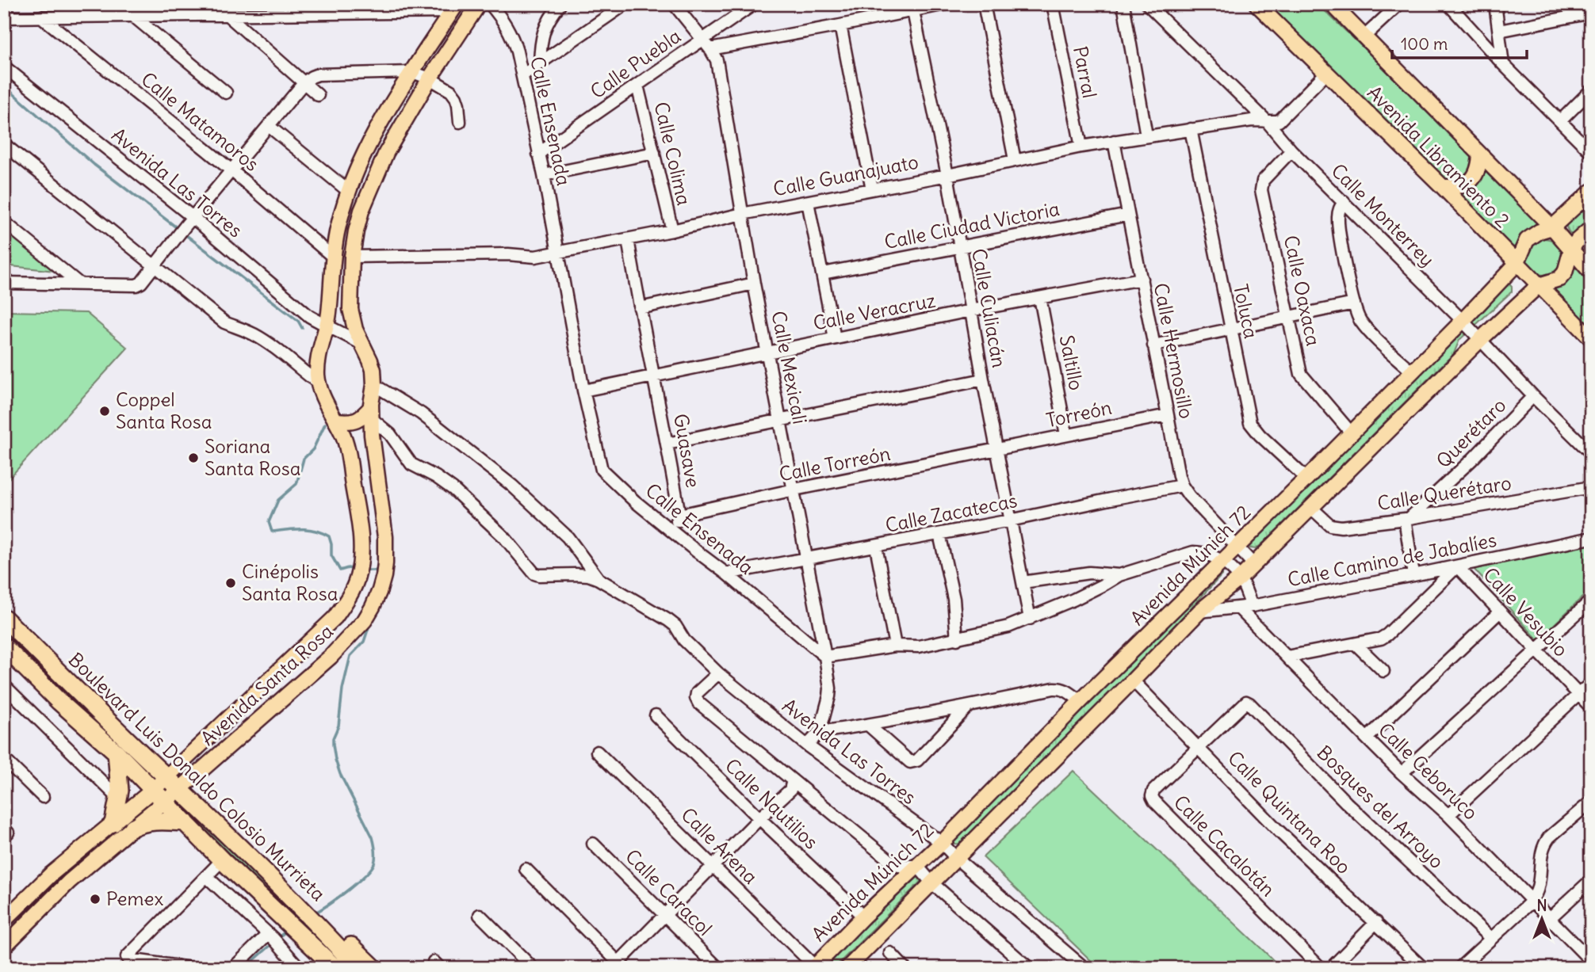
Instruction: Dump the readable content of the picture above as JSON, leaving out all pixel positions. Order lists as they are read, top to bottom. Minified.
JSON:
{"streets":{"highway":["Boulevard Luis Donaldo Colosio Murrieta"],"main road":["Avenida Libramiento 2","Avenida Múnich 72","Avenida Santa Rosa"],"street":["Calle Puebla","Parral","Calle Ensenada","Calle Matamoros","Calle Colima","Calle Guanajuato","Avenida Las Torres","Calle Monterrey","Calle Ciudad Victoria","Calle Oaxaca","Calle Culiacán","Toluca","Calle Veracruz","Calle Hermosillo","Saltillo","Calle Mexicali","Torreón","Querétaro","Guasave","Calle Torreón","Calle Querétaro","Calle Zacatecas","Calle Camino de Jabalíes","Calle Vesubio","Calle Ceboruco","Calle Nautilios","Bosques del Arroyo","Calle Quintana Roo","Calle Arena","Calle Cacalotán","Calle Caracol"]},"crossings":[["Calle Puebla","Calle Ensenada"],["Calle Puebla","Calle Colima"],["Calle Puebla","Calle Mexicali"],["Parral","Calle Guanajuato"],["Calle Ensenada","Calle Guanajuato"],["Calle Ensenada","Calle Veracruz"],["Calle Ensenada","Calle Mexicali"],["Calle Ensenada","Guasave"],["Calle Ensenada","Calle Zacatecas"],["Calle Matamoros","Avenida Santa Rosa"],["Calle Colima","Calle Guanajuato"],["Avenida Libramiento 2","Calle Guanajuato"],["Avenida Libramiento 2","Avenida Múnich 72"],["Calle Guanajuato","Calle Monterrey"],["Calle Guanajuato","Calle Culiacán"],["Calle Guanajuato","Toluca"],["Calle Guanajuato","Calle Hermosillo"],["Calle Guanajuato","Calle Mexicali"],["Calle Guanajuato","Guasave"],["Calle Guanajuato","Avenida Santa Rosa"],["Avenida Las Torres","Avenida Múnich 72"],["Avenida Las Torres","Avenida Santa Rosa"],["Calle Monterrey","Calle Oaxaca"],["Calle Monterrey","Querétaro"],["Calle Monterrey","Avenida Múnich 72"],["Calle Ciudad Victoria","Calle Culiacán"],["Calle Ciudad Victoria","Calle Hermosillo"],["Calle Oaxaca","Avenida Múnich 72"],["Calle Culiacán","Calle Veracruz"],["Calle Culiacán","Torreón"],["Calle Culiacán","Calle Torreón"],["Calle Culiacán","Calle Zacatecas"],["Toluca","Avenida Múnich 72"],["Calle Veracruz","Calle Hermosillo"],["Calle Veracruz","Saltillo"],["Calle Veracruz","Calle Mexicali"],["Calle Veracruz","Guasave"],["Calle Hermosillo","Torreón"],["Calle Hermosillo","Calle Zacatecas"],["Calle Hermosillo","Avenida Múnich 72"],["Saltillo","Torreón"],["Calle Mexicali","Calle Torreón"],["Calle Mexicali","Calle Zacatecas"],["Torreón","Calle Torreón"],["Querétaro","Calle Querétaro"],["Guasave","Calle Torreón"],["Calle Querétaro","Avenida Múnich 72"],["Calle Camino de Jabalíes","Avenida Múnich 72"],["Calle Camino de Jabalíes","Calle Vesubio"],["Calle Camino de Jabalíes","Calle Ceboruco"],["Avenida Múnich 72","Calle Nautilios"],["Avenida Múnich 72","Calle Quintana Roo"],["Avenida Múnich 72","Calle Arena"],["Avenida Santa Rosa","Boulevard Luis Donaldo Colosio Murrieta"],["Bosques del Arroyo","Calle Cacalotán"],["Calle Quintana Roo","Calle Cacalotán"]],"places":["Coppel Santa Rosa","Soriana Santa Rosa","Cinépolis Santa Rosa","Pemex"],"scale_bar":"100 m","north":"top"}
